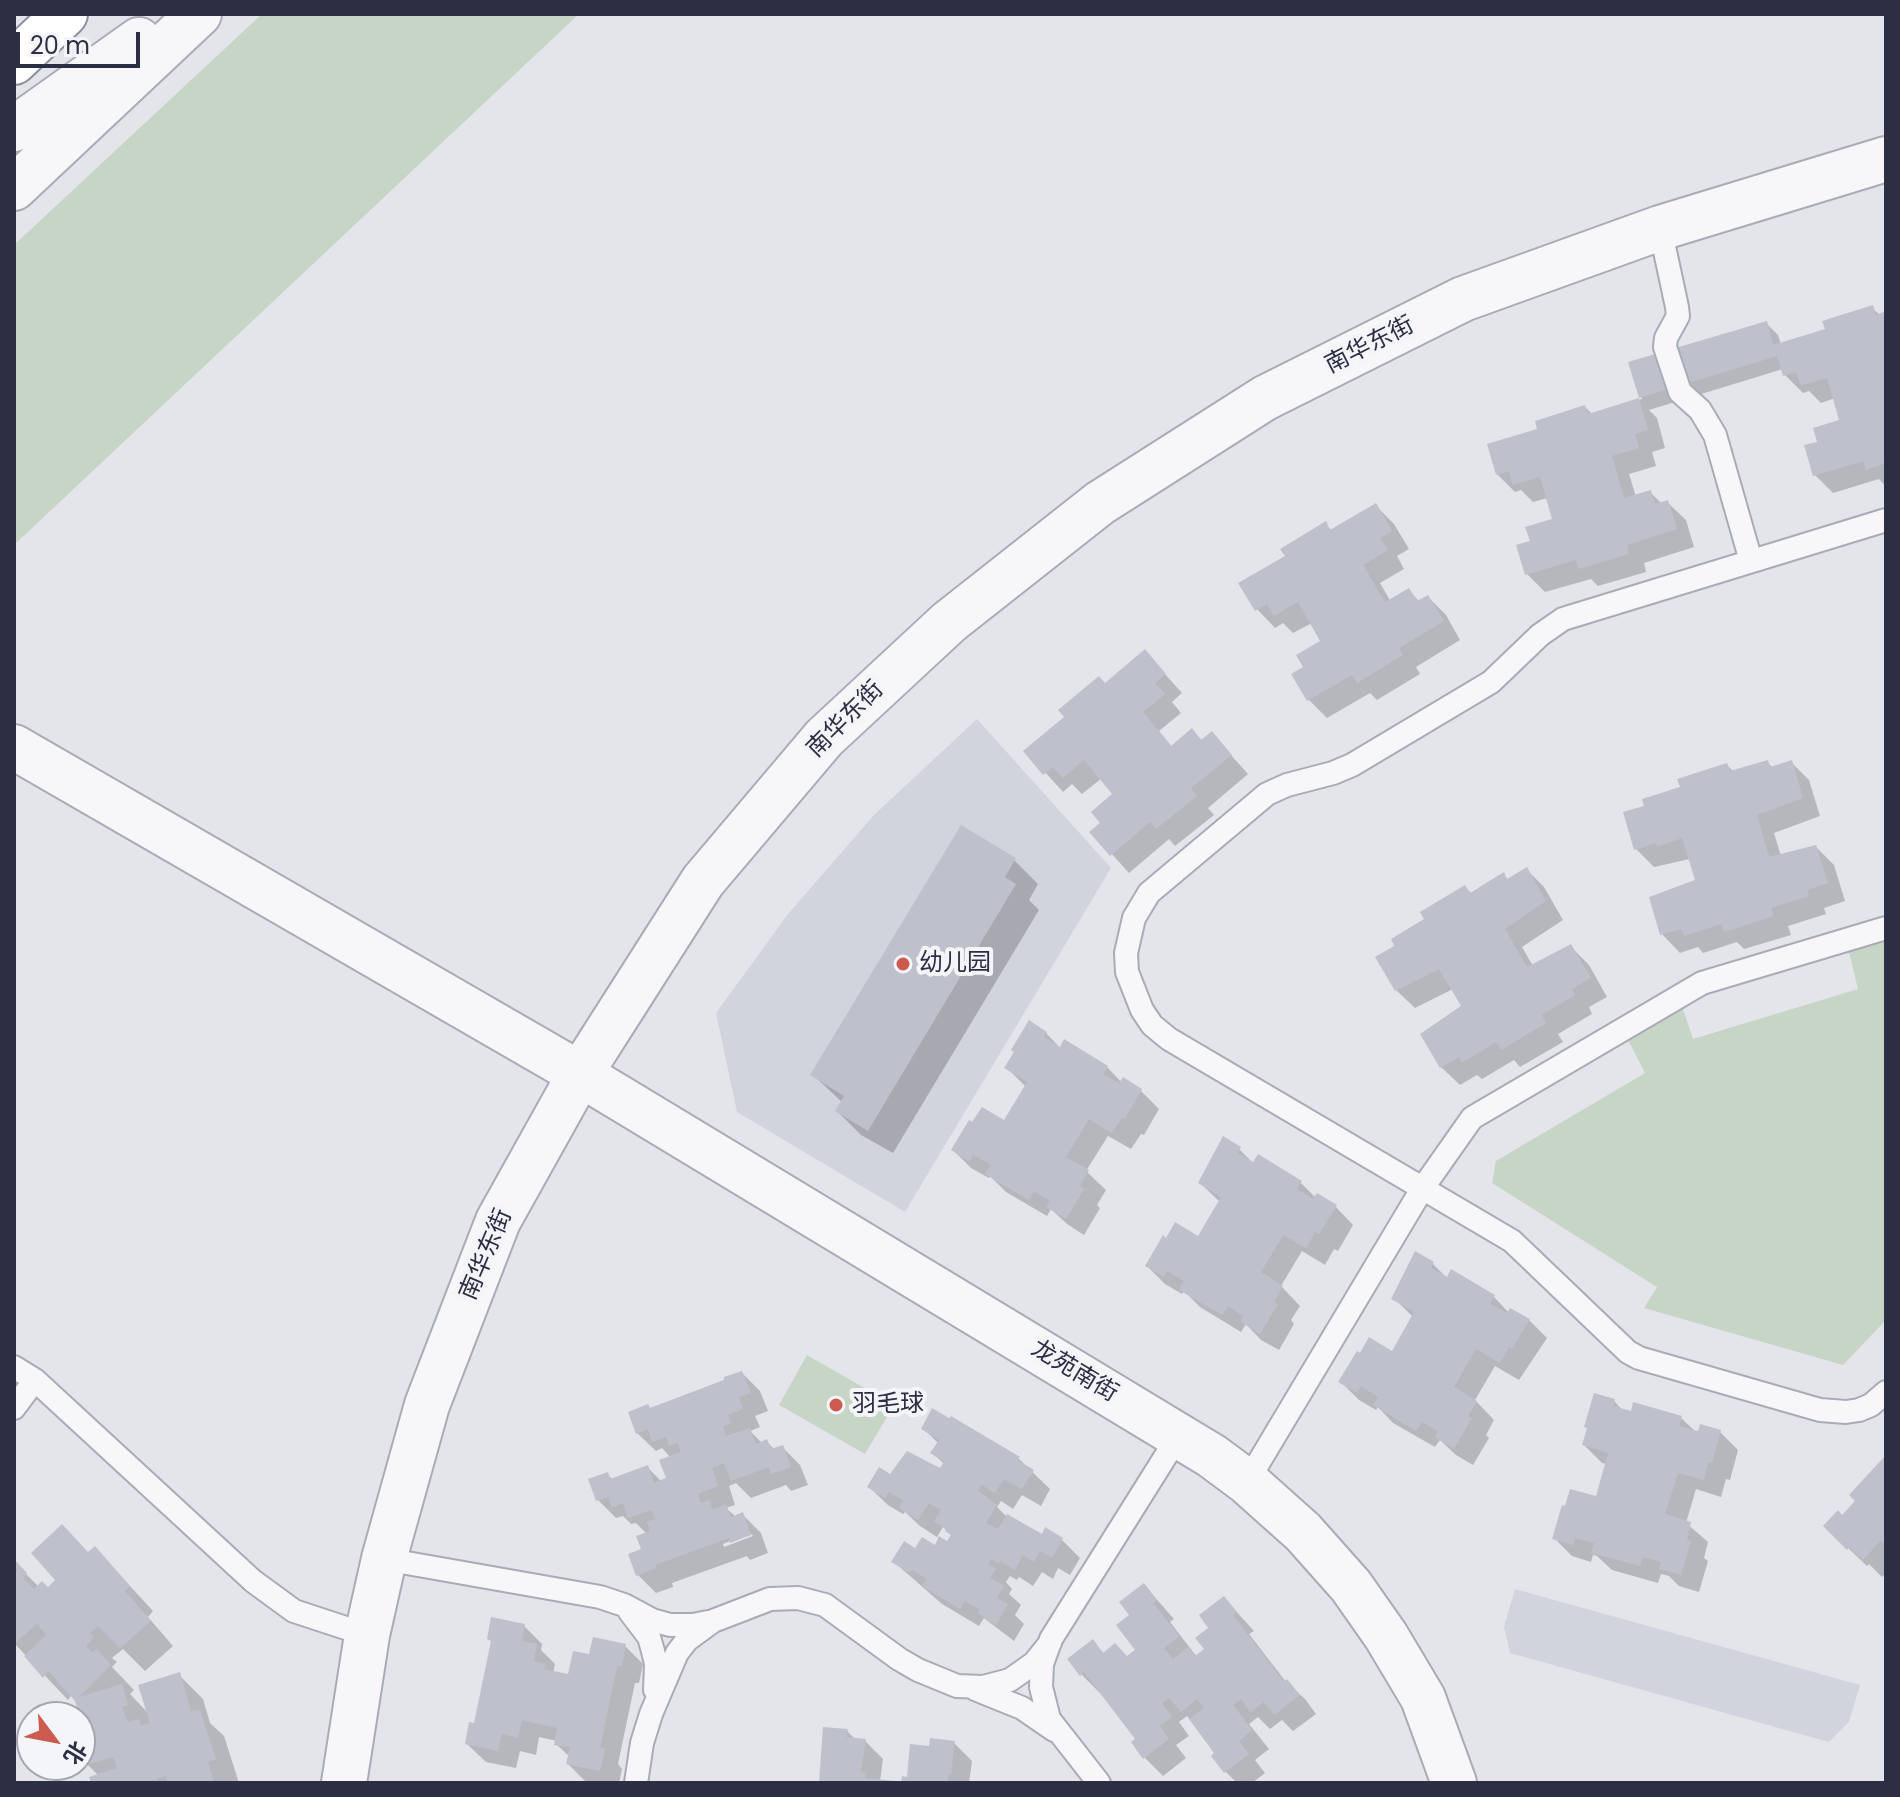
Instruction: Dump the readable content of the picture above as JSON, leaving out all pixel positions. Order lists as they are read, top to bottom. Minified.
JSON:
{"streets":{"street":["南华东街","龙苑南街"]},"crossings":[["南华东街","龙苑南街"]],"places":["幼儿园","羽毛球"],"scale_bar":"20 m","north":"bottom right"}
